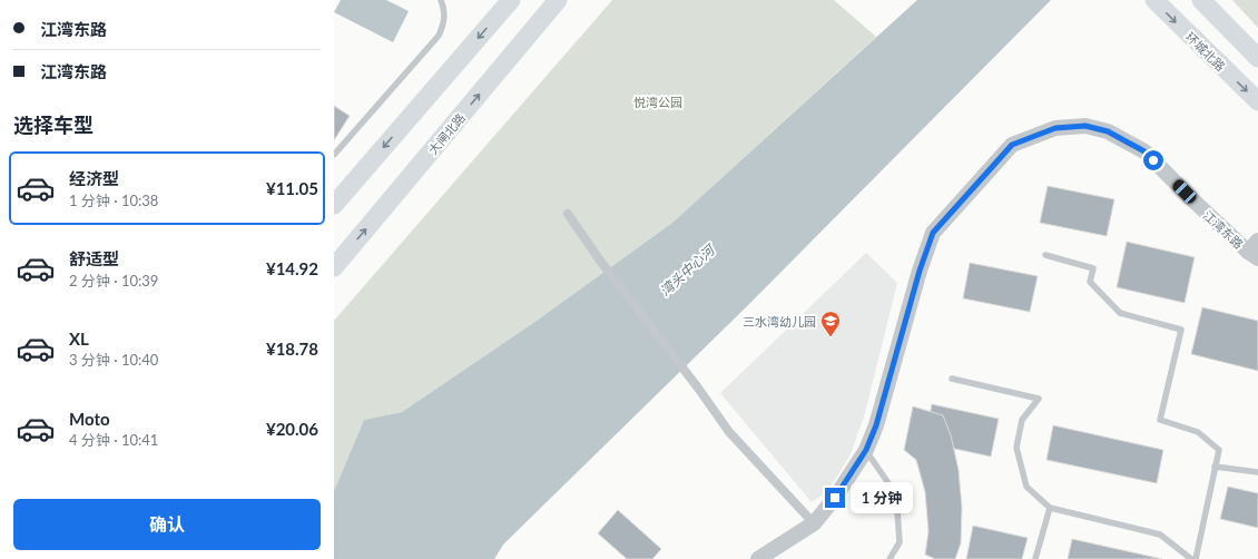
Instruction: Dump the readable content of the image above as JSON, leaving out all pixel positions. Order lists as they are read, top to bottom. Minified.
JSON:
{"streets":{"main road":["环城北路","大闸北路"],"street":["江湾东路"]},"water":["湾头中心河"],"parks":["悦湾公园"],"places":{"school or university":["三水湾幼儿园"]},"page":{"banner":["江湾东路","江湾东路"],"heading":"选择车型","list":[{"name":"经济型","note":"1 分钟 · 10:38","value":"¥11.05"},{"name":"舒适型","note":"2 分钟 · 10:39","value":"¥14.92"},{"name":"XL","note":"3 分钟 · 10:40","value":"¥18.78"},{"name":"Moto","note":"4 分钟 · 10:41","value":"¥20.06"}],"bubble":"1 分钟","buttons":"确认"}}
